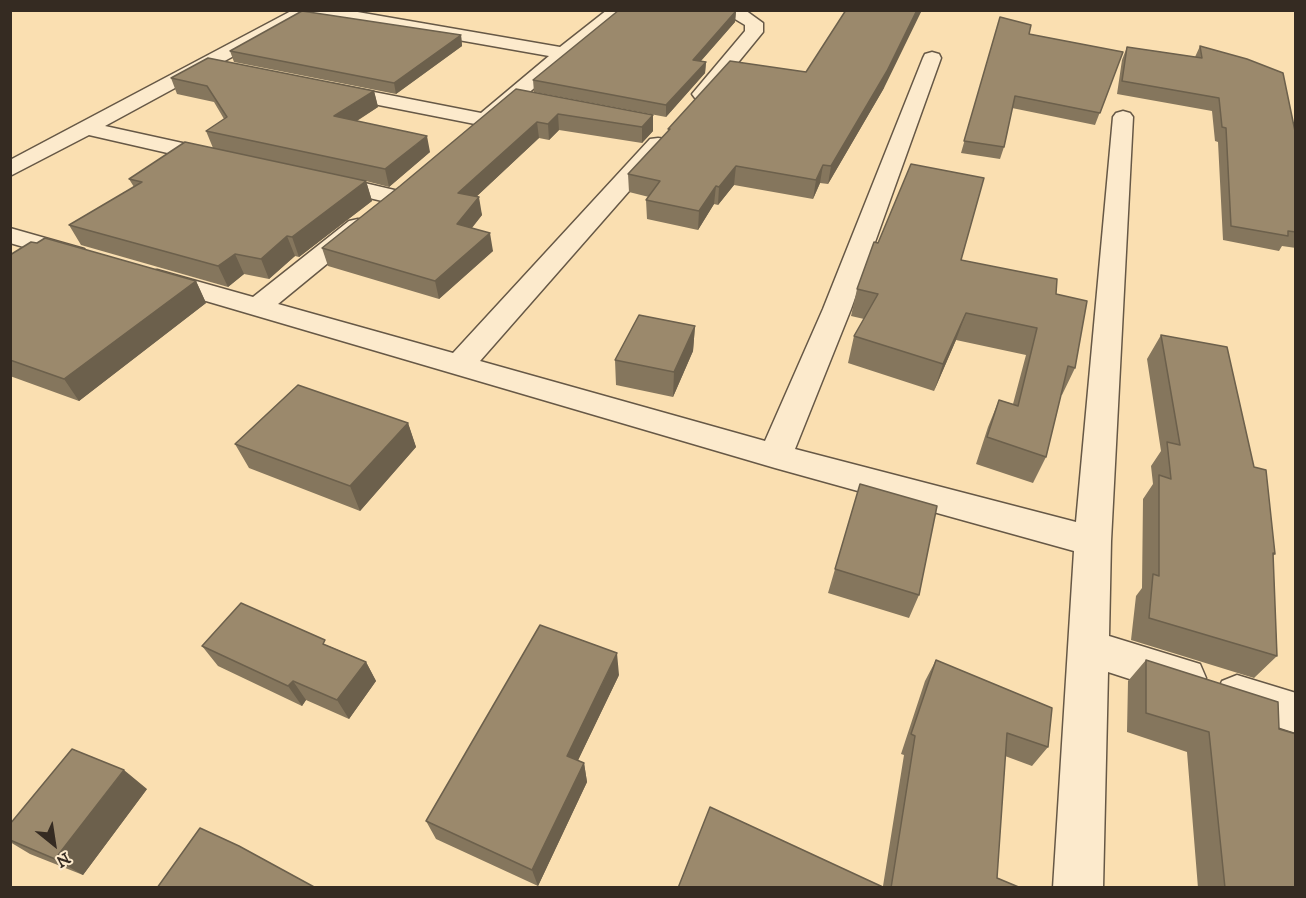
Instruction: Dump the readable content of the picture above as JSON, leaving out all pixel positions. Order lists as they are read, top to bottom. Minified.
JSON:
{"north":"bottom right"}
